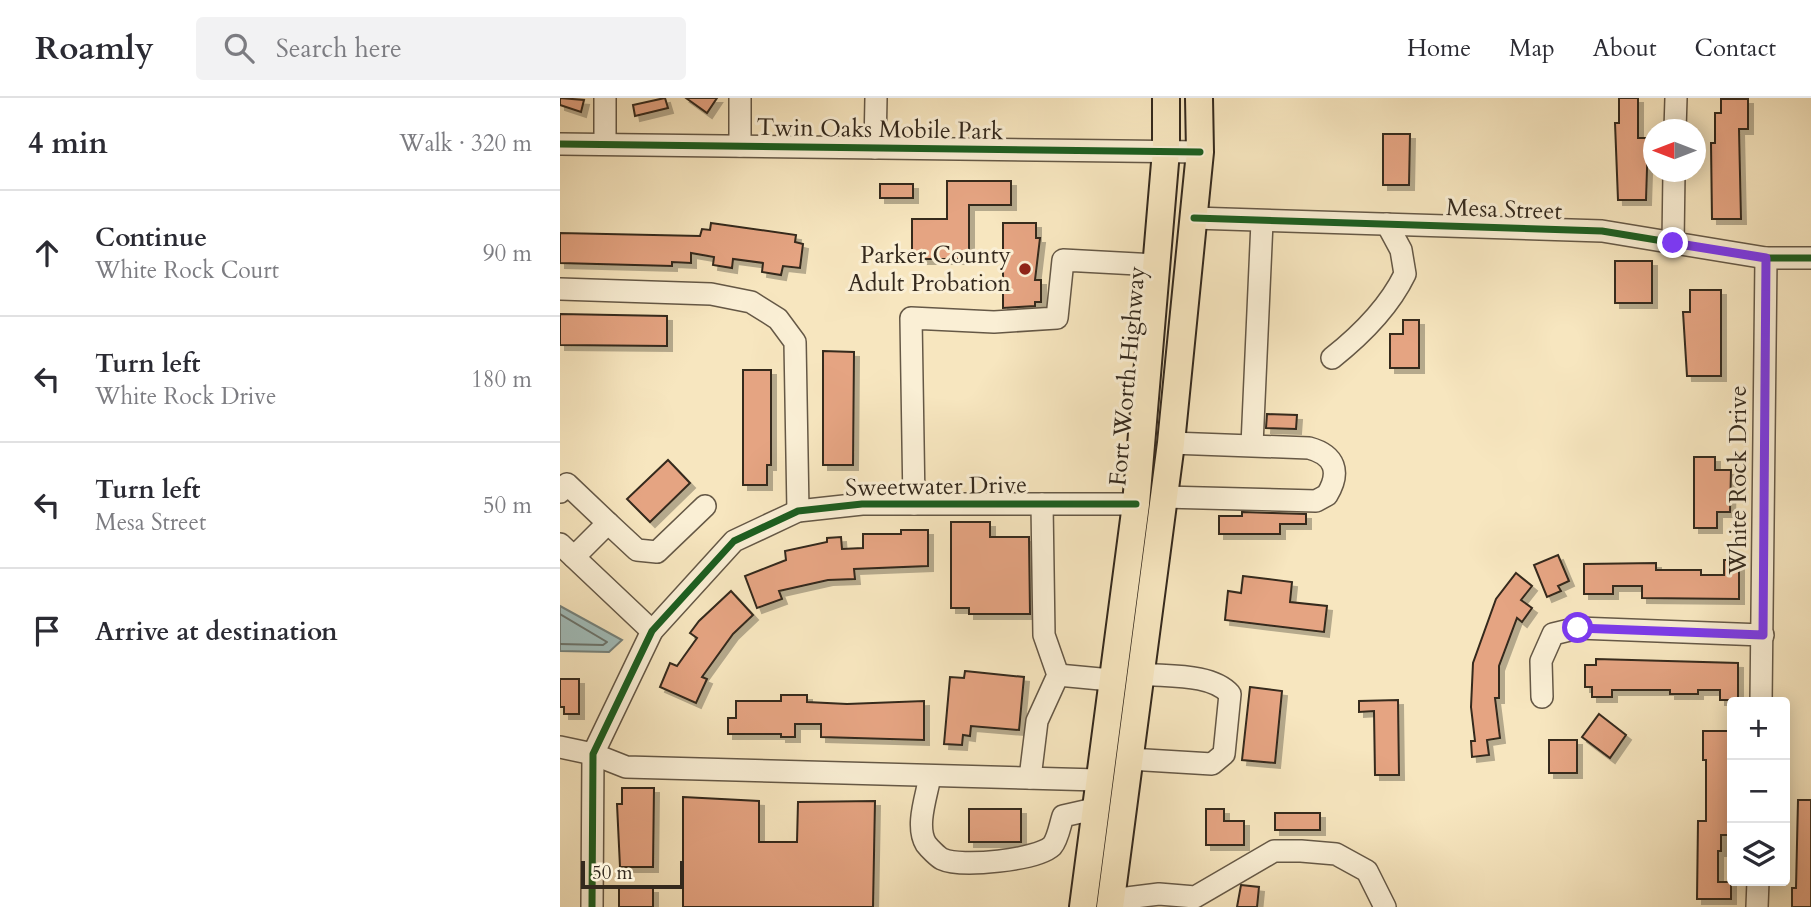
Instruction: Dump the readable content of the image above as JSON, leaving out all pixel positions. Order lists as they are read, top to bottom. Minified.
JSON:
{"streets":{"main road":["Fort Worth Highway"],"street":["Twin Oaks Mobile Park","Mesa Street","White Rock Drive","Sweetwater Drive"]},"crossings":[["Twin Oaks Mobile Park","Fort Worth Highway"],["Mesa Street","Fort Worth Highway"],["Mesa Street","White Rock Drive"],["Fort Worth Highway","Sweetwater Drive"]],"places":["Parker County Adult Probation"],"scale_bar":"50 m","north":"left","page":{"header":"Roamly","search":"Search here","nav":["Home","Map","About","Contact"],"heading":["4 min","Walk · 320 m"],"list":[["Continue","White Rock Court","90 m"],["Turn left","White Rock Drive","180 m"],["Turn left","Mesa Street","50 m"],"Arrive at destination"],"map_buttons":["+","−"],"scale":"50 m"}}
